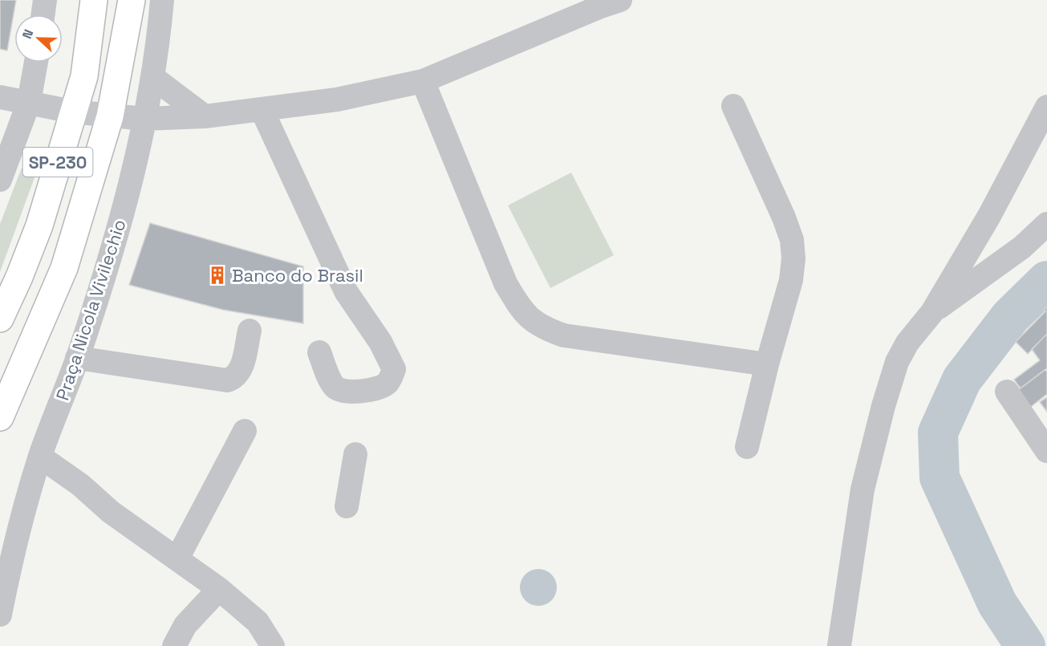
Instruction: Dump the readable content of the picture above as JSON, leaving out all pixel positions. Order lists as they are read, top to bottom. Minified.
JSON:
{"streets":{"highway":["SP-230"],"street":["Praça Nicola Vivilechio"]},"places":{"building":["Banco do Brasil"]},"north":"left"}
